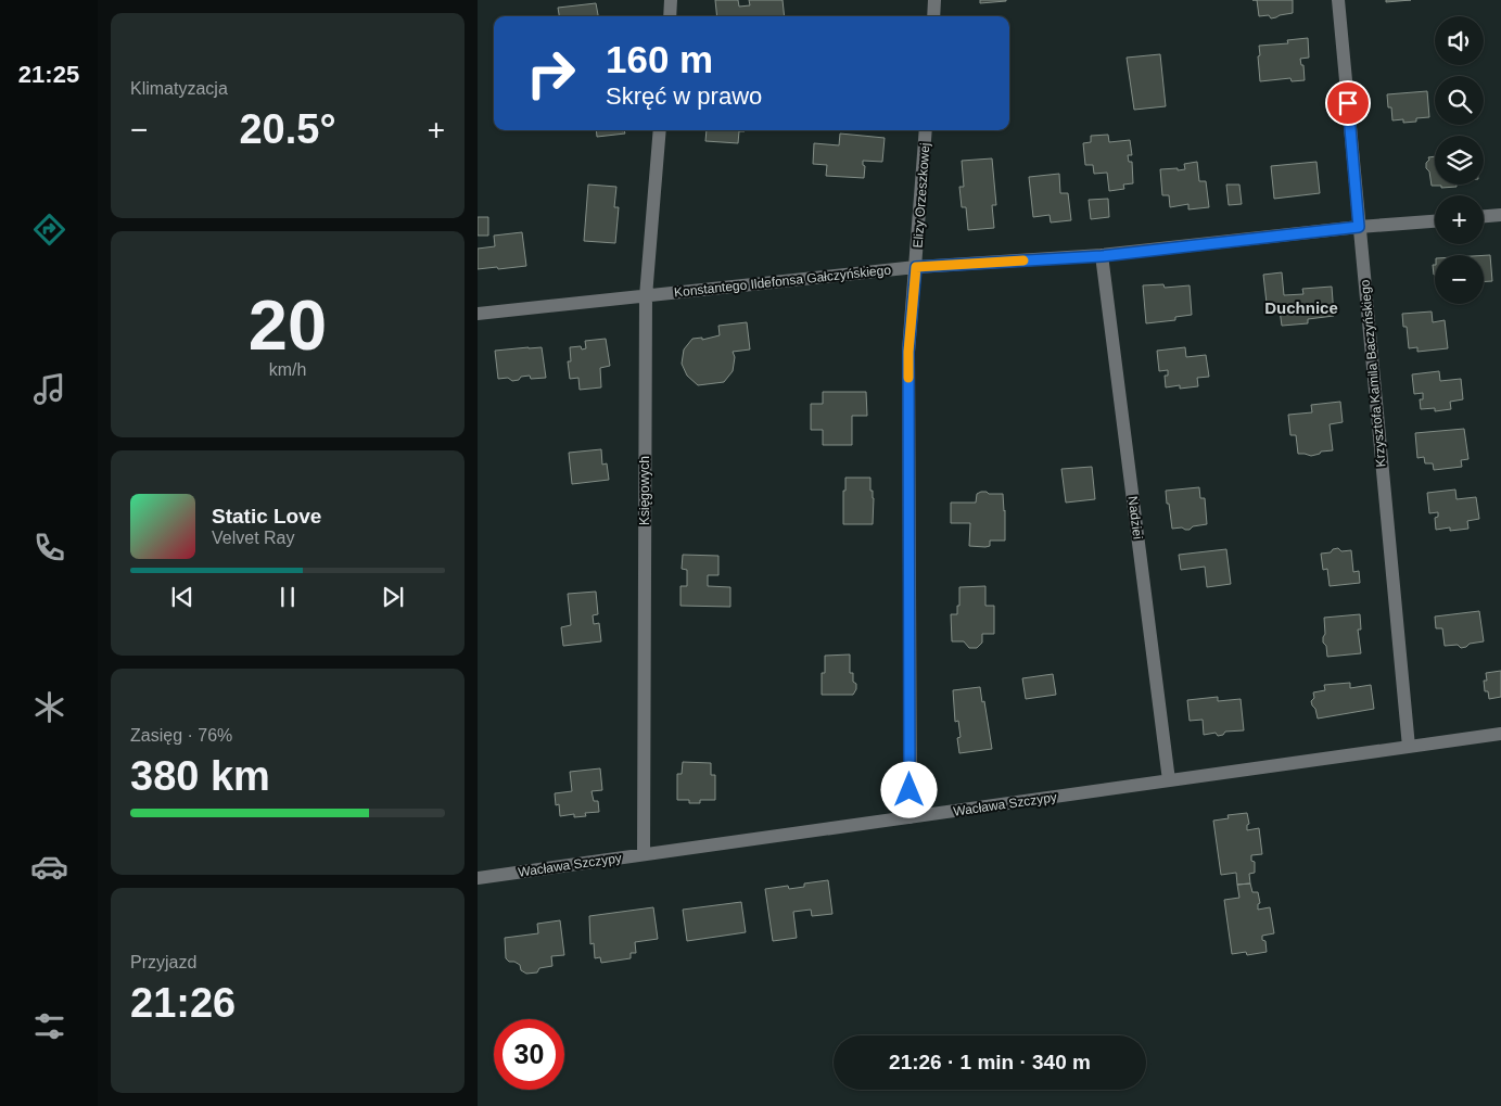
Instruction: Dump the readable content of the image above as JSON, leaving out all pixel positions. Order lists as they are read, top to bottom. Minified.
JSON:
{"streets":{"street":["Elizy Orzeszkowej","Konstantego Ildefonsa Gałczyńskiego","Krzysztofa Kamila Baczyńskiego","Księgowych","Nadziei","Wacława Szczypy"]},"crossings":[["Elizy Orzeszkowej","Konstantego Ildefonsa Gałczyńskiego"],["Elizy Orzeszkowej","Wacława Szczypy"],["Konstantego Ildefonsa Gałczyńskiego","Krzysztofa Kamila Baczyńskiego"],["Konstantego Ildefonsa Gałczyńskiego","Księgowych"],["Konstantego Ildefonsa Gałczyńskiego","Nadziei"],["Krzysztofa Kamila Baczyńskiego","Wacława Szczypy"],["Księgowych","Wacława Szczypy"],["Nadziei","Wacława Szczypy"]],"districts":["Duchnice"],"page":{"tabs":"21:25","tile":["Klimatyzacja",["20","km/h"],["Zasięg · 76%","380 km"],["Przyjazd","21:26"]],"map_buttons":["+","−"],"turn":["160 m","Skręć w prawo"],"heat":["−","20.5°","+"],"song":["Static Love","Velvet Ray"],"limit":"30","trip":"21:26 · 1 min · 340 m"}}
